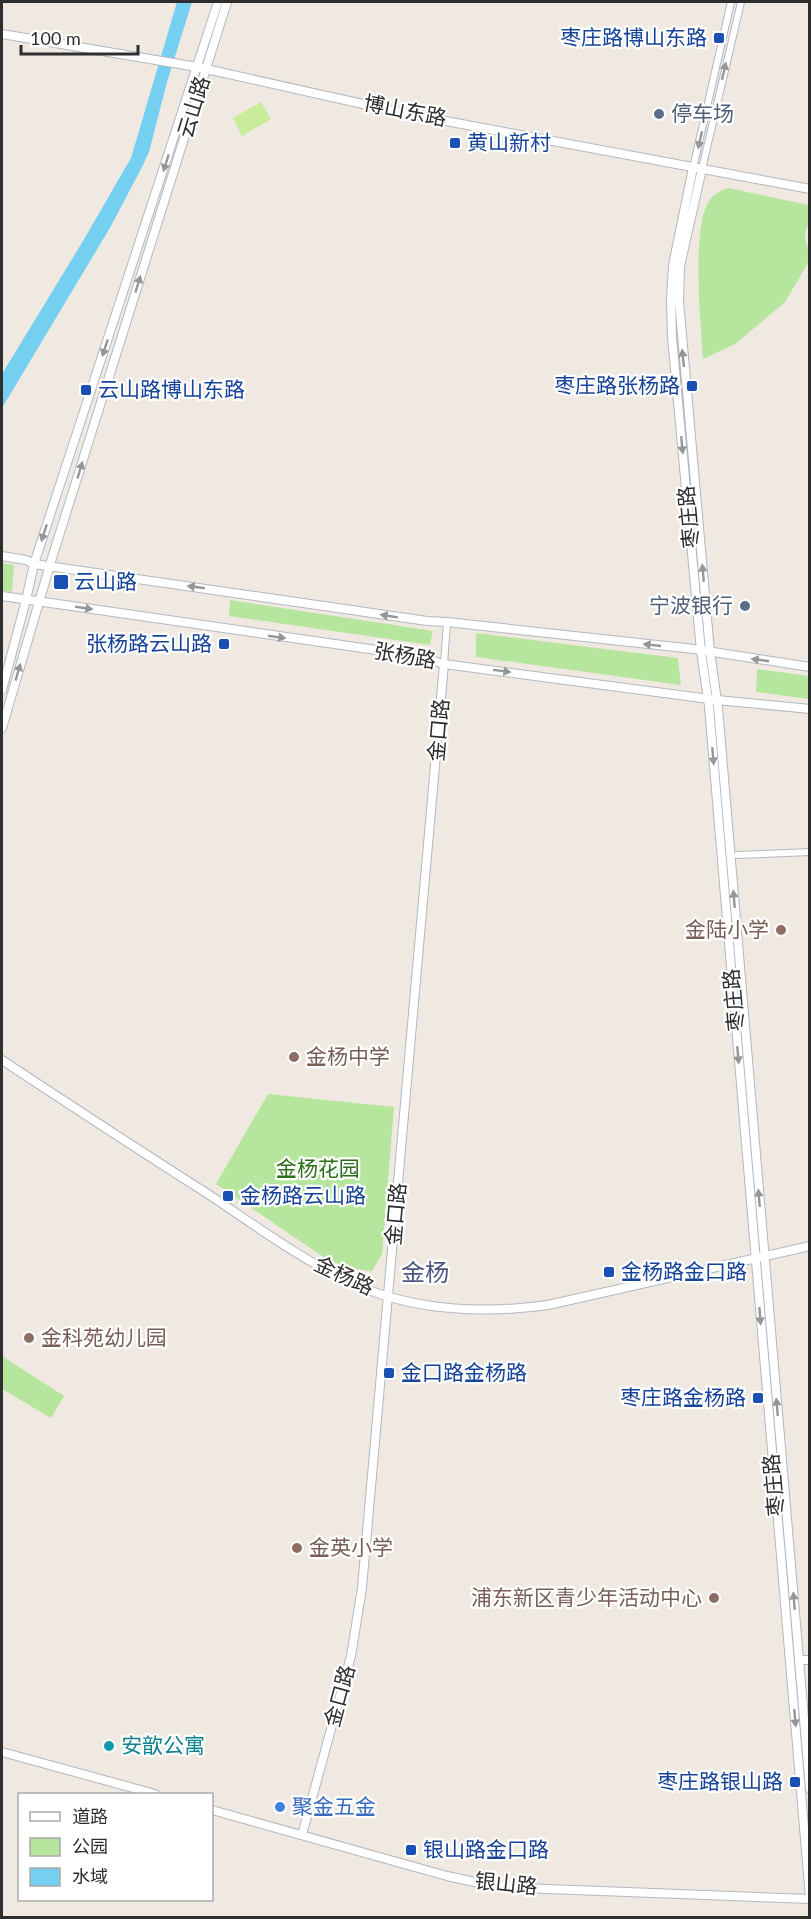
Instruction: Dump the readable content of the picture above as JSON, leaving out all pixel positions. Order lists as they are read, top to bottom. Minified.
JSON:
{"streets":{"main road":["云山路","张杨路"],"street":["博山东路","枣庄路","金口路","金杨路","银山路"]},"crossings":[["云山路","博山东路"],["云山路","张杨路"],["博山东路","枣庄路"],["枣庄路","张杨路"],["枣庄路","金杨路"],["枣庄路","银山路"],["张杨路","金口路"],["金口路","金杨路"],["金口路","银山路"]],"districts":["金杨"],"parks":["金杨花园"],"places":{"transit":["枣庄路博山东路","黄山新村","枣庄路张杨路","云山路博山东路","云山路","张杨路云山路","金杨路云山路","金杨路金口路","金口路金杨路","枣庄路金杨路","枣庄路银山路","银山路金口路"],"other":["停车场","宁波银行","金陆小学","金杨中学","金科苑幼儿园","金英小学","浦东新区青少年活动中心","安歆公寓","聚金五金"]},"legend":["道路","公园","水域"],"scale_bar":"100 m"}
